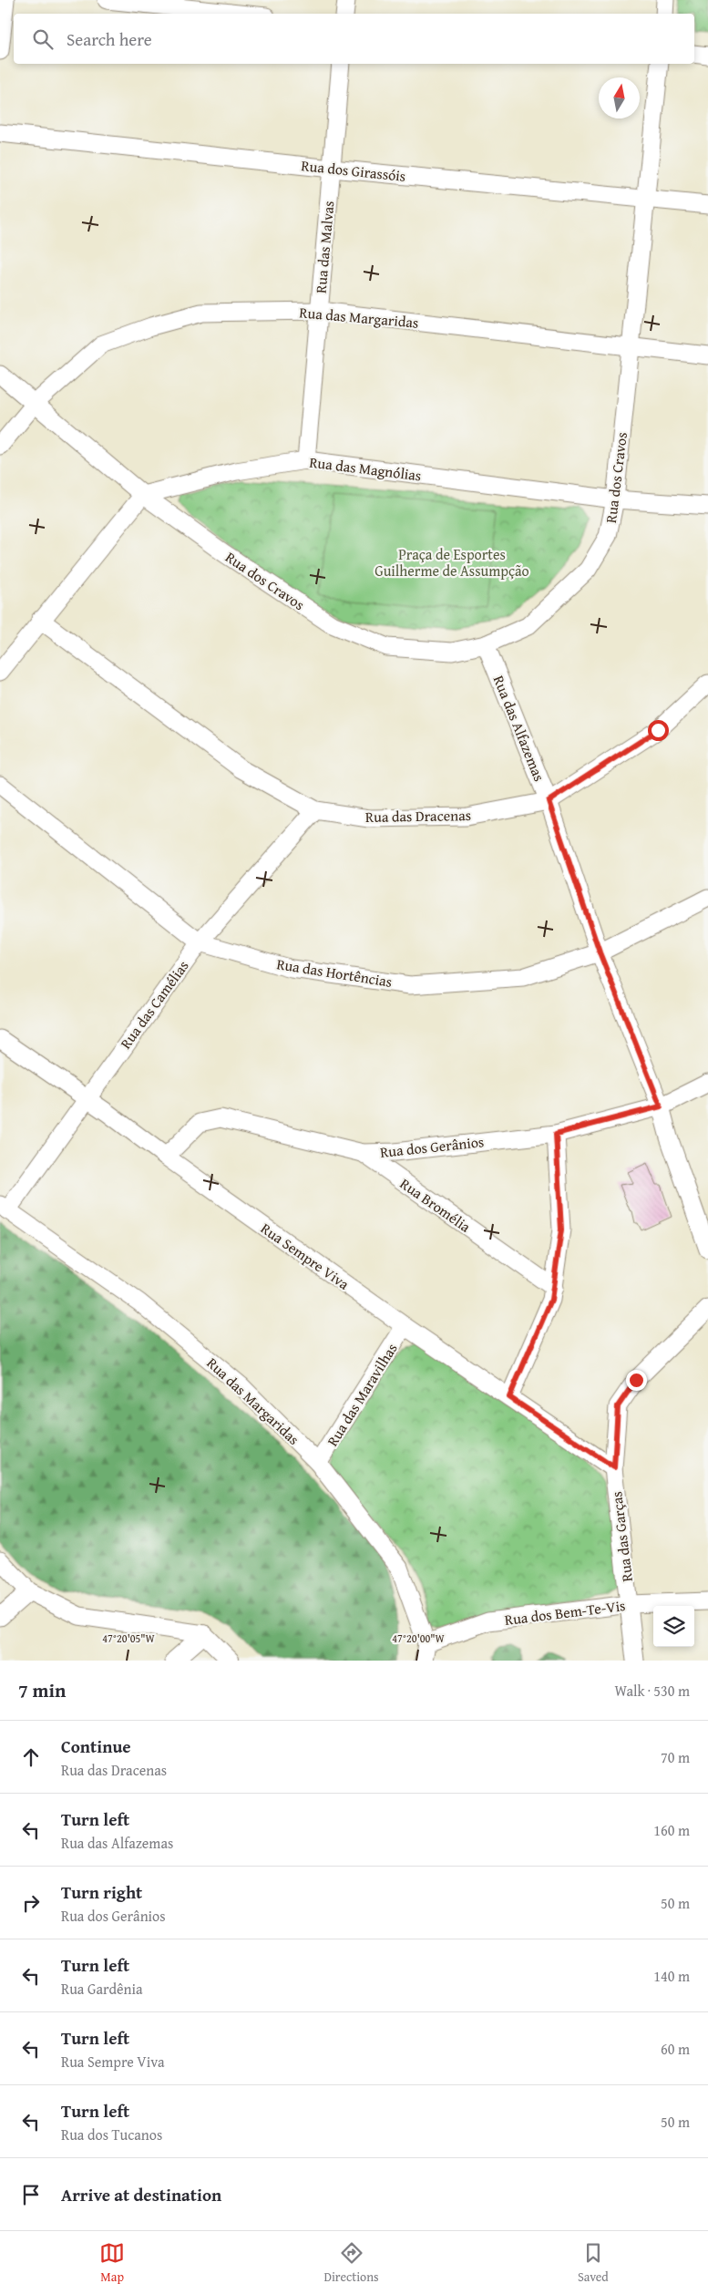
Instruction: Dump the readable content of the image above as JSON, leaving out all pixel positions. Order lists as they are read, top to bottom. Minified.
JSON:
{"streets":{"street":["Rua dos Girassóis","Rua das Malvas","Rua das Margaridas","Rua das Magnólias","Rua dos Cravos","Rua das Alfazemas","Rua das Dracenas","Rua das Hortências","Rua das Camélias","Rua dos Gerânios","Rua Bromélia","Rua Sempre Viva","Rua das Maravilhas","Rua das Garças","Rua dos Bem-Te-Vis"]},"crossings":[["Rua dos Girassóis","Rua das Malvas"],["Rua dos Girassóis","Rua dos Cravos"],["Rua das Malvas","Rua das Margaridas"],["Rua das Malvas","Rua das Magnólias"],["Rua das Margaridas","Rua dos Cravos"],["Rua das Margaridas","Rua das Camélias"],["Rua das Margaridas","Rua das Maravilhas"],["Rua das Margaridas","Rua dos Bem-Te-Vis"],["Rua das Magnólias","Rua dos Cravos"],["Rua dos Cravos","Rua das Alfazemas"],["Rua das Alfazemas","Rua das Dracenas"],["Rua das Alfazemas","Rua das Hortências"],["Rua das Alfazemas","Rua dos Gerânios"],["Rua das Dracenas","Rua das Camélias"],["Rua das Hortências","Rua das Camélias"],["Rua das Camélias","Rua Sempre Viva"],["Rua dos Gerânios","Rua Bromélia"],["Rua dos Gerânios","Rua Sempre Viva"],["Rua Sempre Viva","Rua das Maravilhas"],["Rua Sempre Viva","Rua das Garças"],["Rua das Garças","Rua dos Bem-Te-Vis"]],"parks":["Praça de Esportes Guilherme de Assumpção"],"north":"top","page":{"search":"Search here","heading":["7 min","Walk · 530 m"],"list":[["Continue","Rua das Dracenas","70 m"],["Turn left","Rua das Alfazemas","160 m"],["Turn right","Rua dos Gerânios","50 m"],["Turn left","Rua Gardênia","140 m"],["Turn left","Rua Sempre Viva","60 m"],["Turn left","Rua dos Tucanos","50 m"],"Arrive at destination"],"nav":["Map","Directions","Saved"]},"coordinates":["47°20'05\"W","47°20'00\"W"]}
